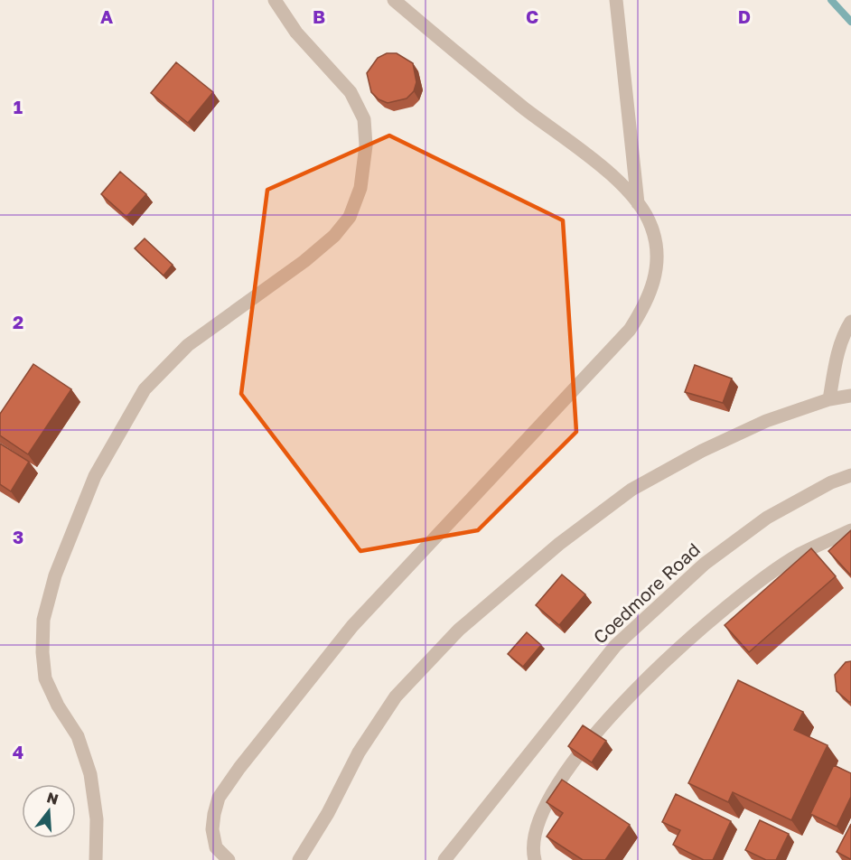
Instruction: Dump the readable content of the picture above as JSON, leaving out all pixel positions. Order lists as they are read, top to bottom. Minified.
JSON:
{"streets":{"street":["Coedmore Road"]},"north":"top","grid":{"columns":["A","B","C","D"],"rows":["1","2","3","4"]}}
